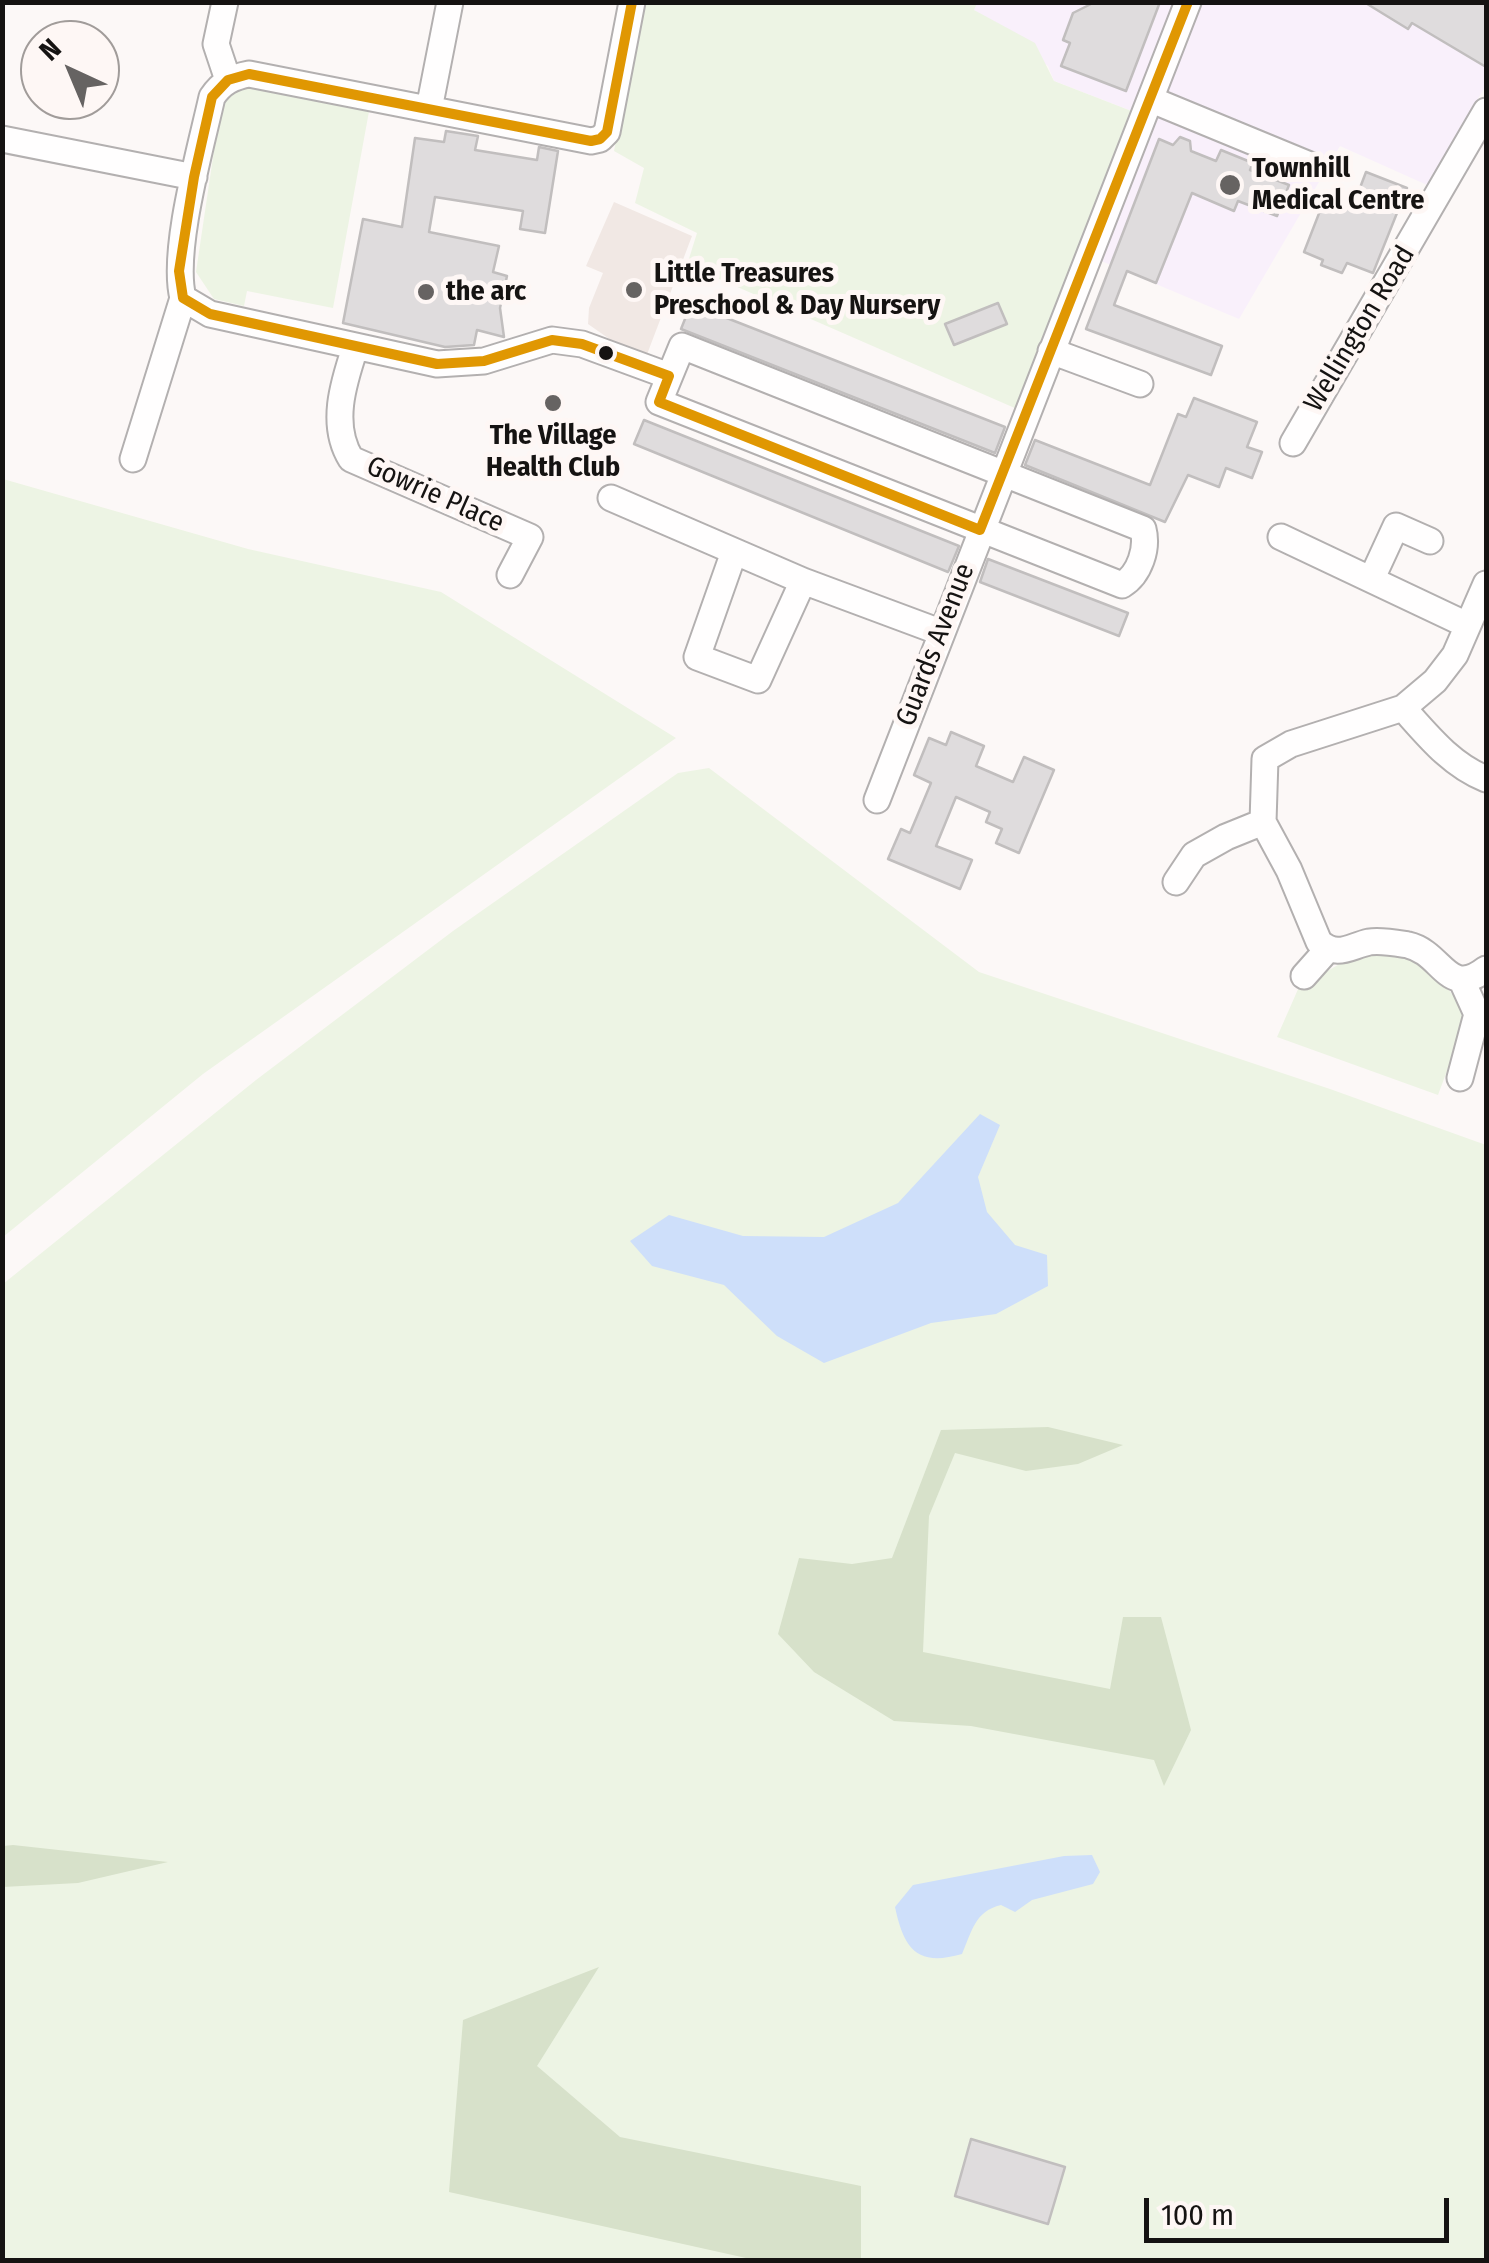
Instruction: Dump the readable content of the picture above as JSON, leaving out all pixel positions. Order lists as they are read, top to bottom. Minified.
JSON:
{"streets":{"street":["Wellington Road","Gowrie Place","Guards Avenue"]},"places":["Townhill Medical Centre","Little Treasures Preschool & Day Nursery","the arc","The Village Health Club"],"scale_bar":"100 m","north":"top left"}
